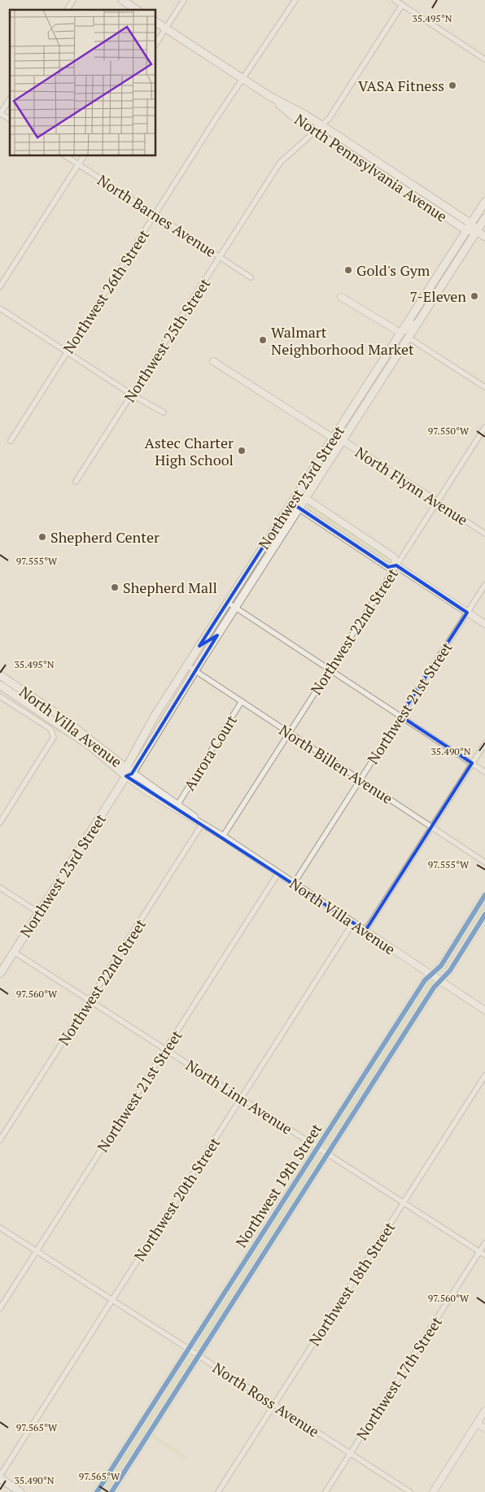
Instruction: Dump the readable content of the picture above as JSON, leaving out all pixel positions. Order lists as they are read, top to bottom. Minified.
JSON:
{"streets":{"main road":["North Pennsylvania Avenue","Northwest 23rd Street","North Villa Avenue"],"street":["North Barnes Avenue","Northwest 26th Street","Northwest 25th Street","North Flynn Avenue","Northwest 22nd Street","Northwest 21st Street","Aurora Court","North Billen Avenue","North Linn Avenue","Northwest 19th Street","Northwest 20th Street","Northwest 18th Street","Northwest 17th Street","North Ross Avenue"]},"crossings":[["North Pennsylvania Avenue","Northwest 26th Street"],["North Pennsylvania Avenue","Northwest 25th Street"],["North Pennsylvania Avenue","Northwest 23rd Street"],["North Barnes Avenue","Northwest 26th Street"],["North Barnes Avenue","Northwest 25th Street"],["North Flynn Avenue","Northwest 23rd Street"],["North Flynn Avenue","Northwest 22nd Street"],["Northwest 23rd Street","North Villa Avenue"],["Northwest 23rd Street","North Billen Avenue"],["Northwest 23rd Street","North Linn Avenue"],["Northwest 22nd Street","North Villa Avenue"],["Northwest 22nd Street","North Billen Avenue"],["Northwest 22nd Street","North Linn Avenue"],["Northwest 21st Street","North Villa Avenue"],["Northwest 21st Street","North Billen Avenue"],["Northwest 21st Street","North Linn Avenue"],["Northwest 21st Street","North Ross Avenue"],["North Villa Avenue","Aurora Court"],["North Villa Avenue","Northwest 19th Street"],["North Villa Avenue","Northwest 20th Street"],["Aurora Court","North Billen Avenue"],["North Linn Avenue","Northwest 19th Street"],["North Linn Avenue","Northwest 20th Street"],["North Linn Avenue","Northwest 18th Street"],["North Linn Avenue","Northwest 17th Street"],["Northwest 19th Street","North Ross Avenue"],["Northwest 20th Street","North Ross Avenue"],["Northwest 18th Street","North Ross Avenue"],["Northwest 17th Street","North Ross Avenue"]],"places":["VASA Fitness","Gold's Gym","7-Eleven","Walmart Neighborhood Market","Astec Charter High School","Shepherd Center","Shepherd Mall"],"coordinates":["35.495°N","97.550°W","97.555°W","35.490°N","97.560°W","97.565°W"]}
